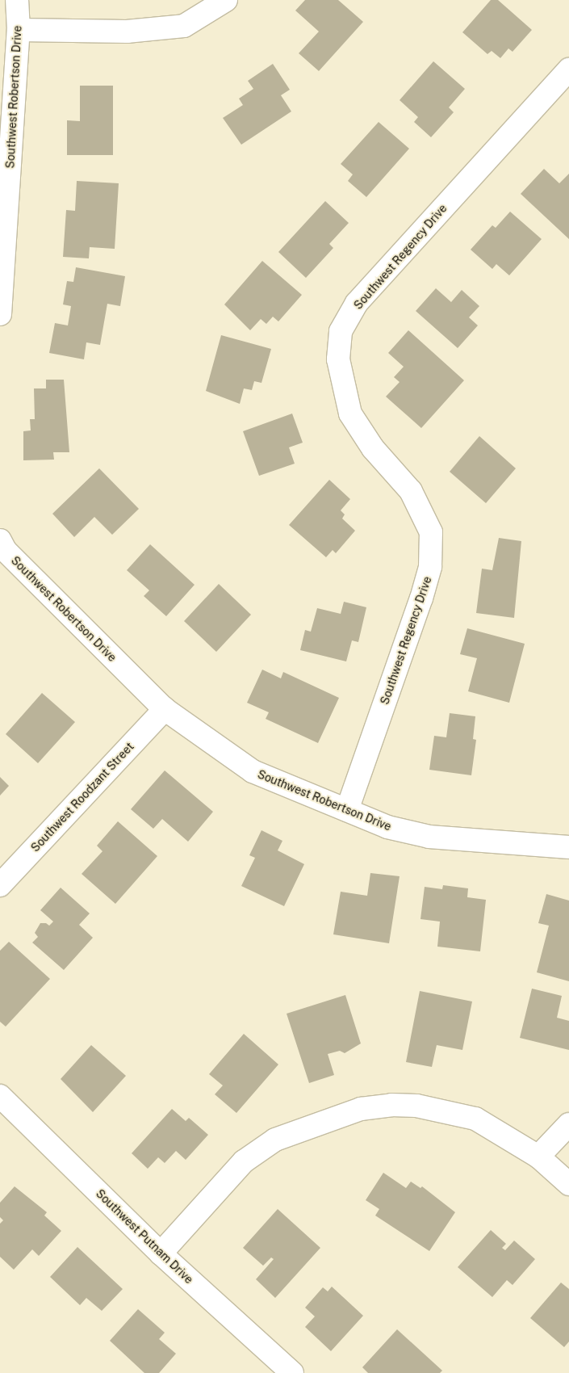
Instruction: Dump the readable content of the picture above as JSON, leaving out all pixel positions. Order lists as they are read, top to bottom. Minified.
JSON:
{"streets":{"street":["Southwest Robertson Drive","Southwest Regency Drive","Southwest Roodzant Street","Southwest Putnam Drive"]},"crossings":[["Southwest Robertson Drive","Southwest Regency Drive"],["Southwest Robertson Drive","Southwest Roodzant Street"]]}
